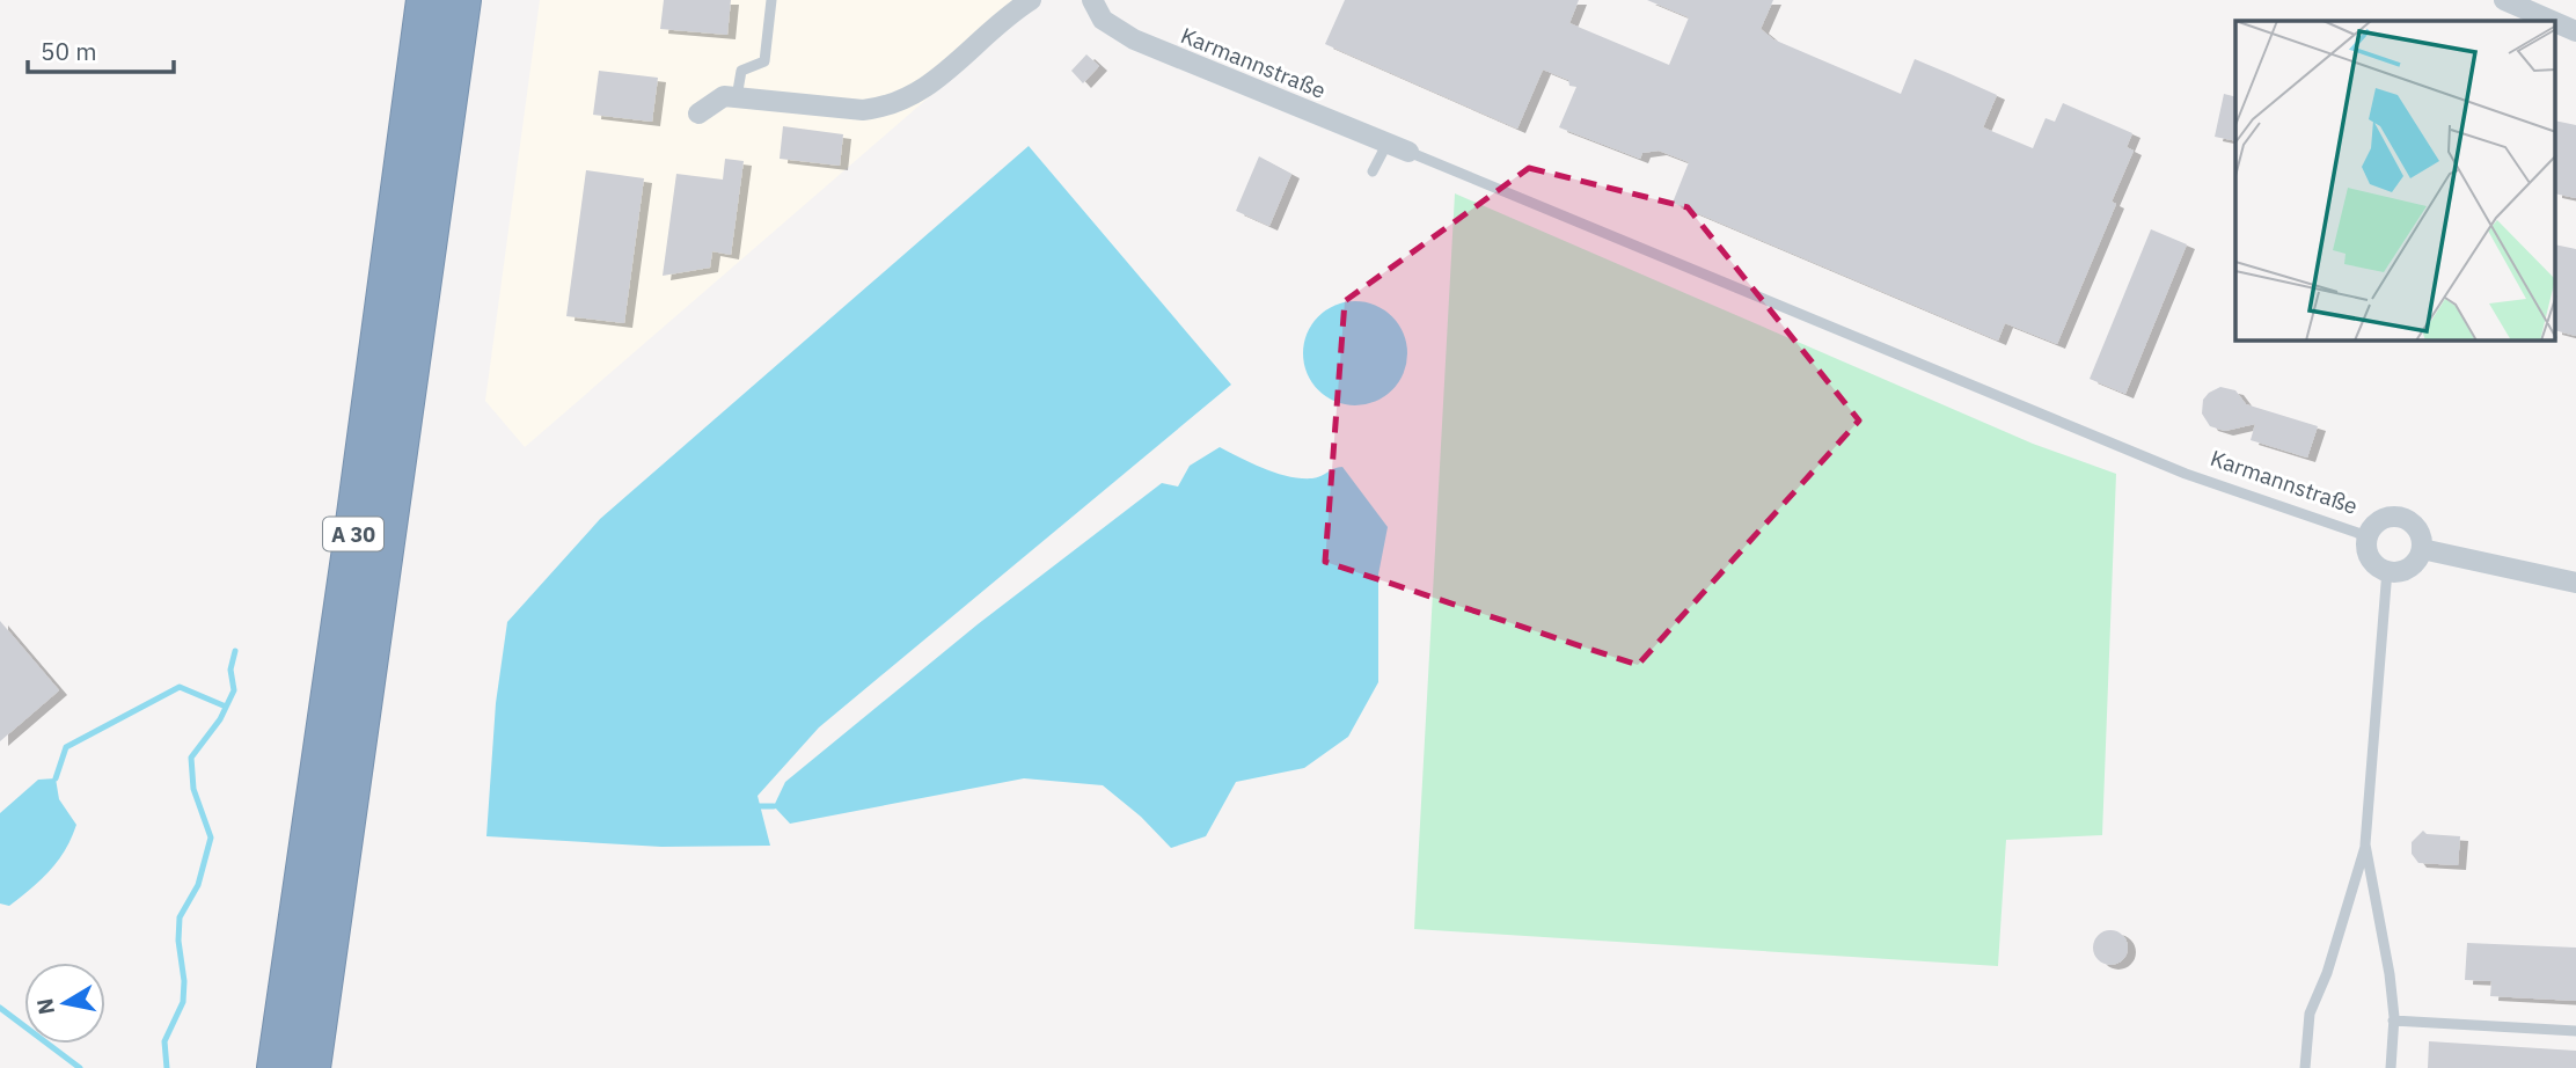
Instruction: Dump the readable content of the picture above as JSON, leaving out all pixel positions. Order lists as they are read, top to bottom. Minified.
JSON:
{"streets":{"highway":["A 30"],"street":["Karmannstraße"]},"scale_bar":"50 m","north":"left"}
